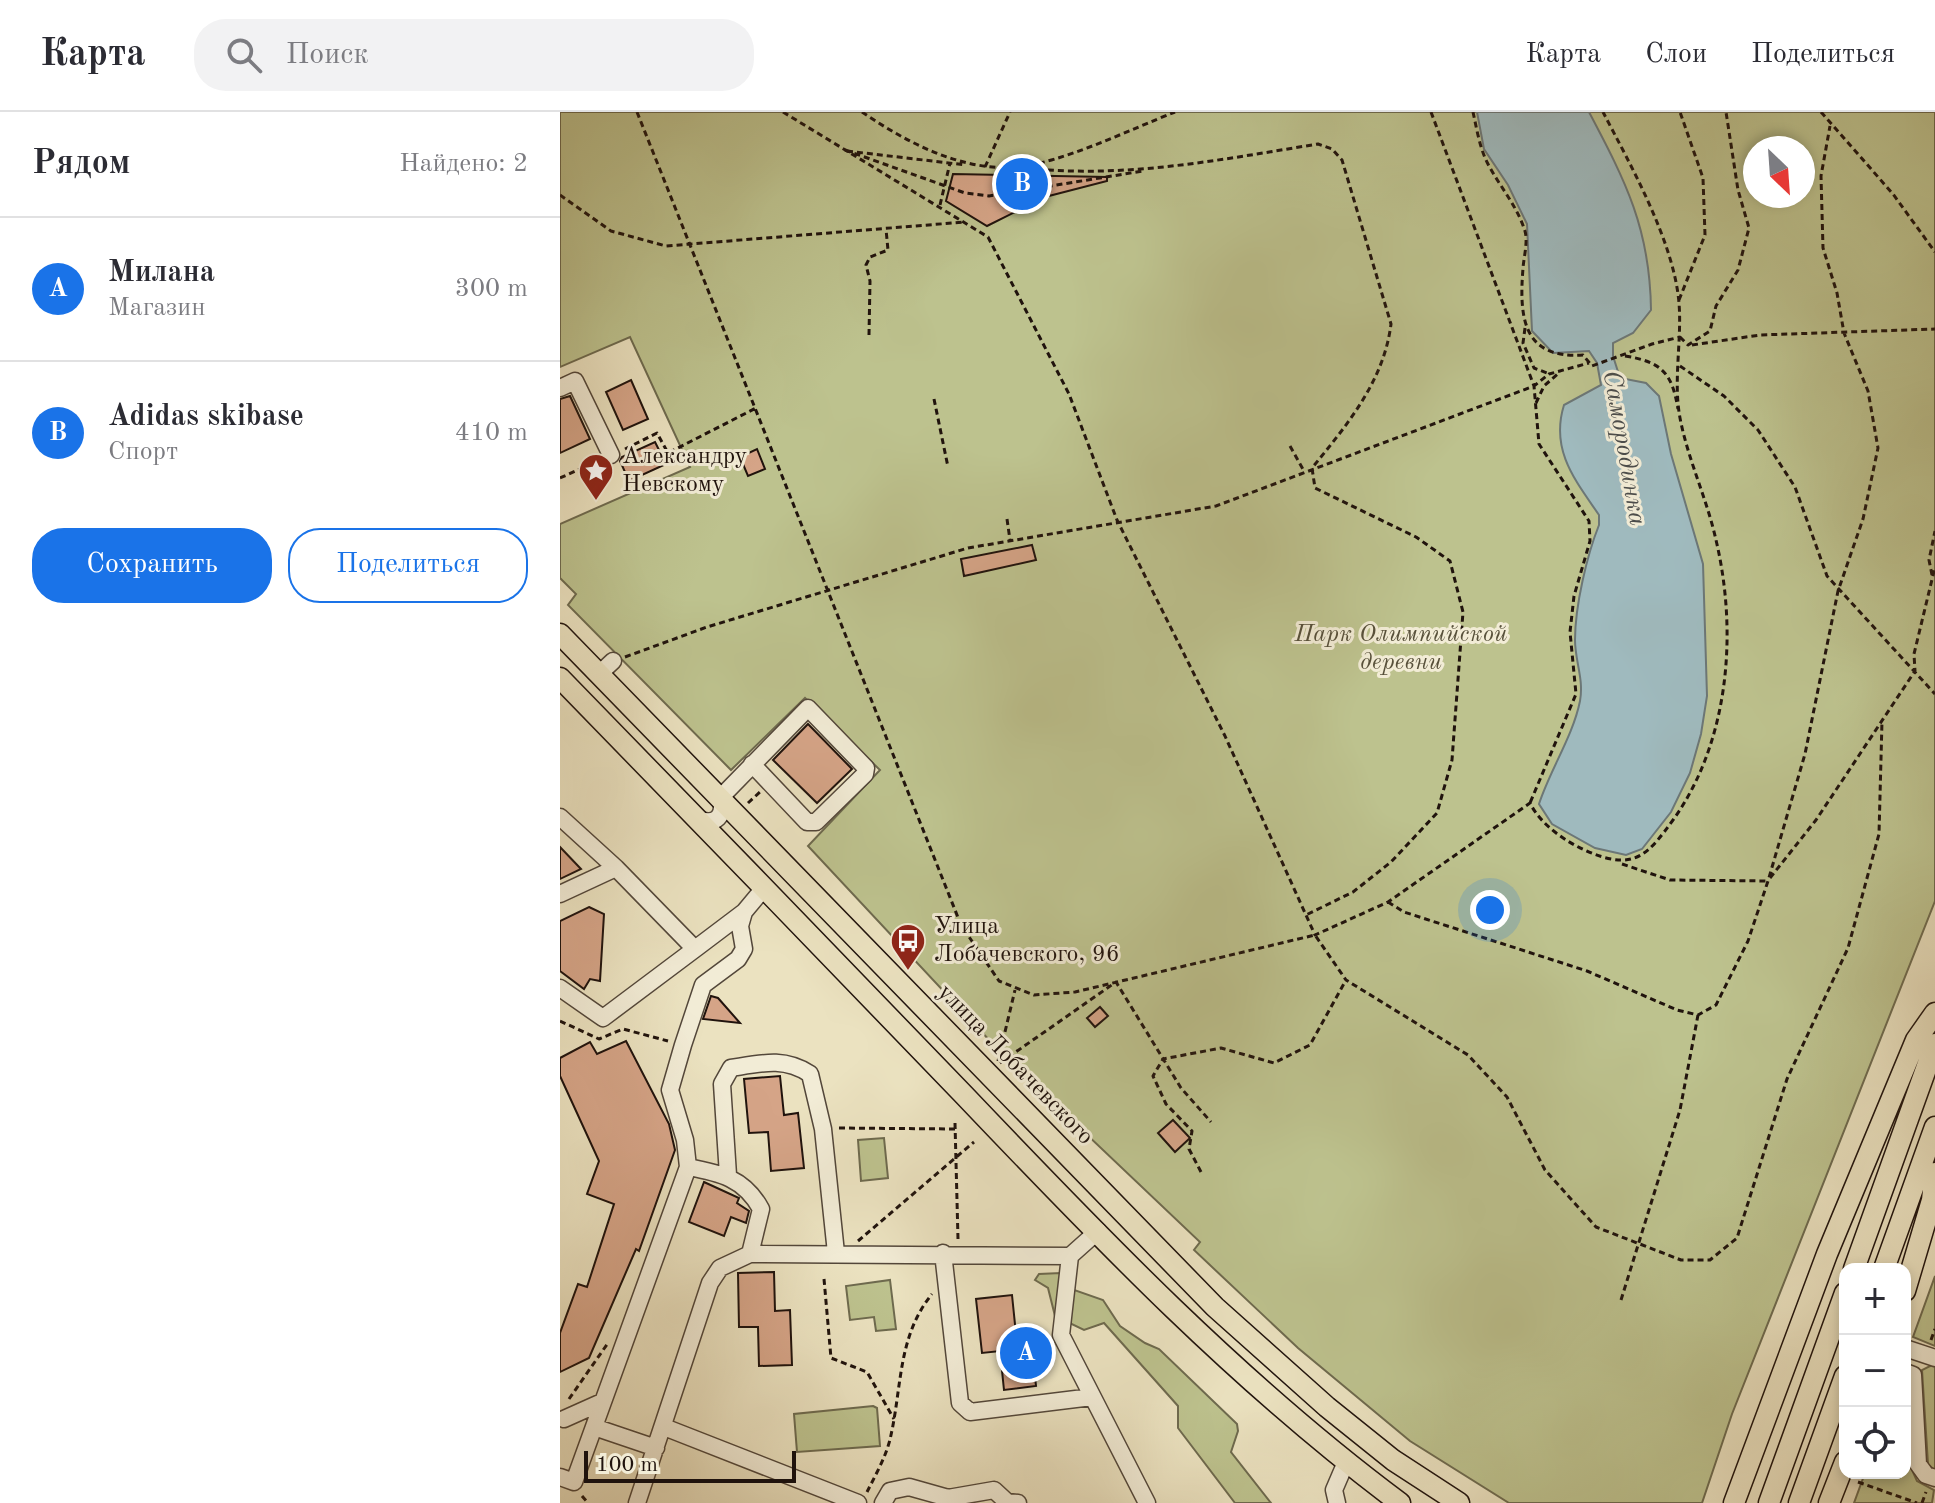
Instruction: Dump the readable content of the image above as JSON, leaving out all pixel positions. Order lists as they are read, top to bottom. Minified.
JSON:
{"streets":{"main road":["улица Лобачевского"]},"water":["Самородинка"],"parks":["Парк Олимпийской деревни"],"places":{"place":["Александру Невскому"],"bus stop":["Улица Лобачевского, 96"]},"scale_bar":"100 m","north":"bottom right","page":{"header":"Карта","search":"Поиск","nav":["Карта","Слои","Поделиться"],"heading":["Рядом","Найдено: 2"],"pins":["B","A"],"list":[{"mark":"A","name":"Милана","note":"Магазин","value":"300 m"},{"mark":"B","name":"Adidas skibase","note":"Спорт","value":"410 m"}],"buttons":["Сохранить","Поделиться"],"map_buttons":["+","−"],"scale":"100 m"}}
